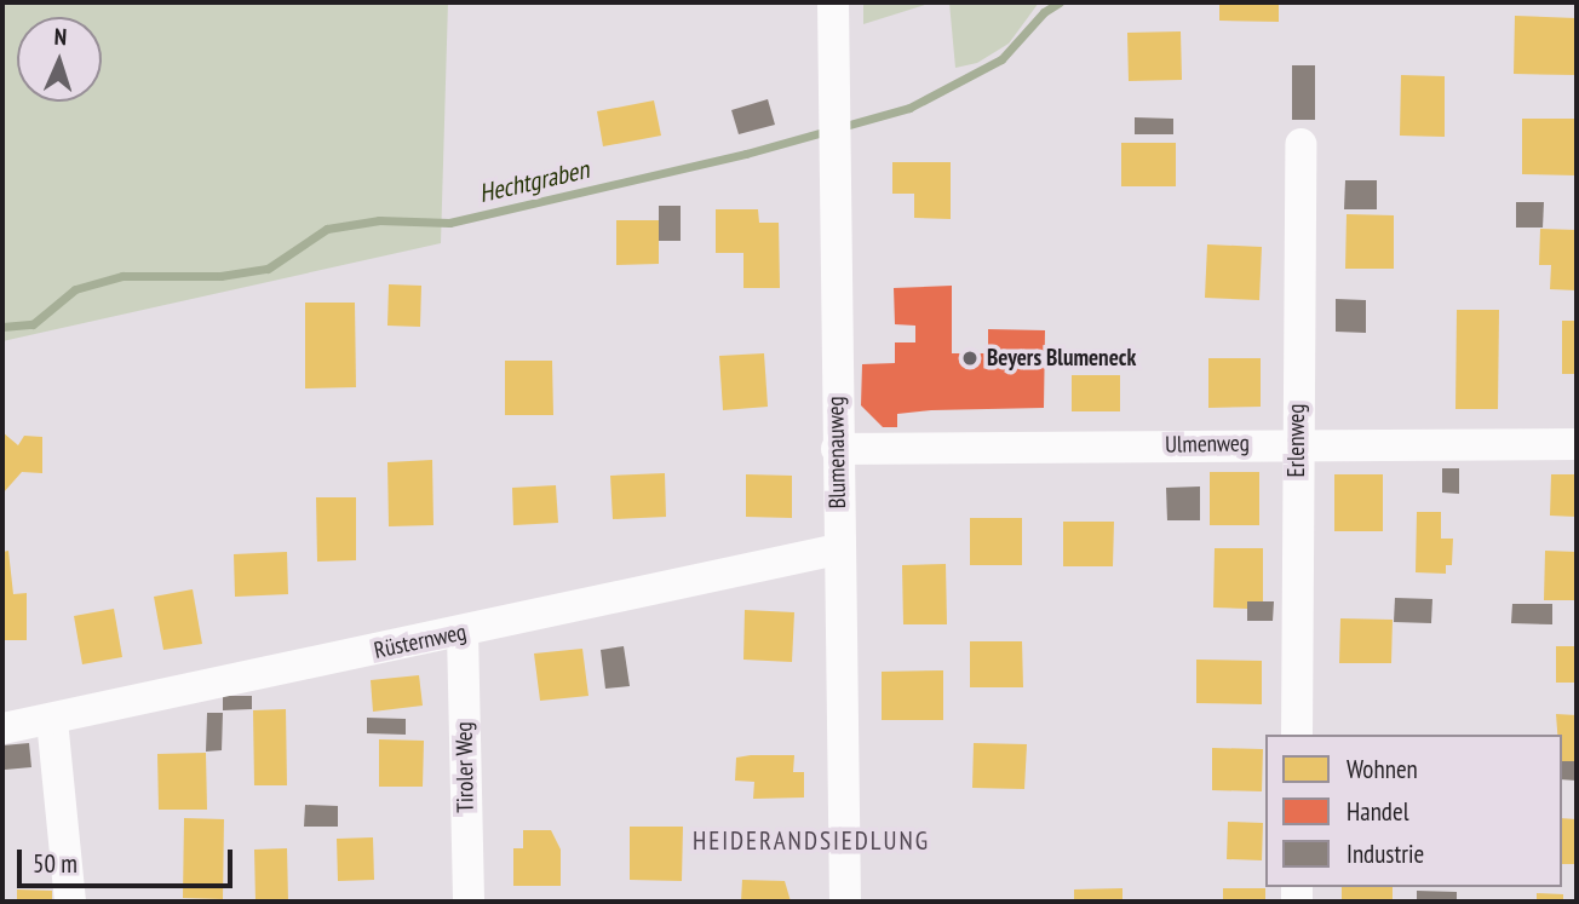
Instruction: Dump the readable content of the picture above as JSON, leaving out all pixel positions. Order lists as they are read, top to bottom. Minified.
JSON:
{"streets":{"street":["Erlenweg","Ulmenweg","Blumenauweg","Rüsternweg","Tiroler Weg"]},"crossings":[["Erlenweg","Ulmenweg"],["Ulmenweg","Blumenauweg"],["Blumenauweg","Rüsternweg"],["Rüsternweg","Tiroler Weg"]],"districts":["HEIDERANDSIEDLUNG"],"water":["Hechtgraben"],"places":["Beyers Blumeneck"],"legend":["Wohnen","Handel","Industrie"],"scale_bar":"50 m","north":"top"}
